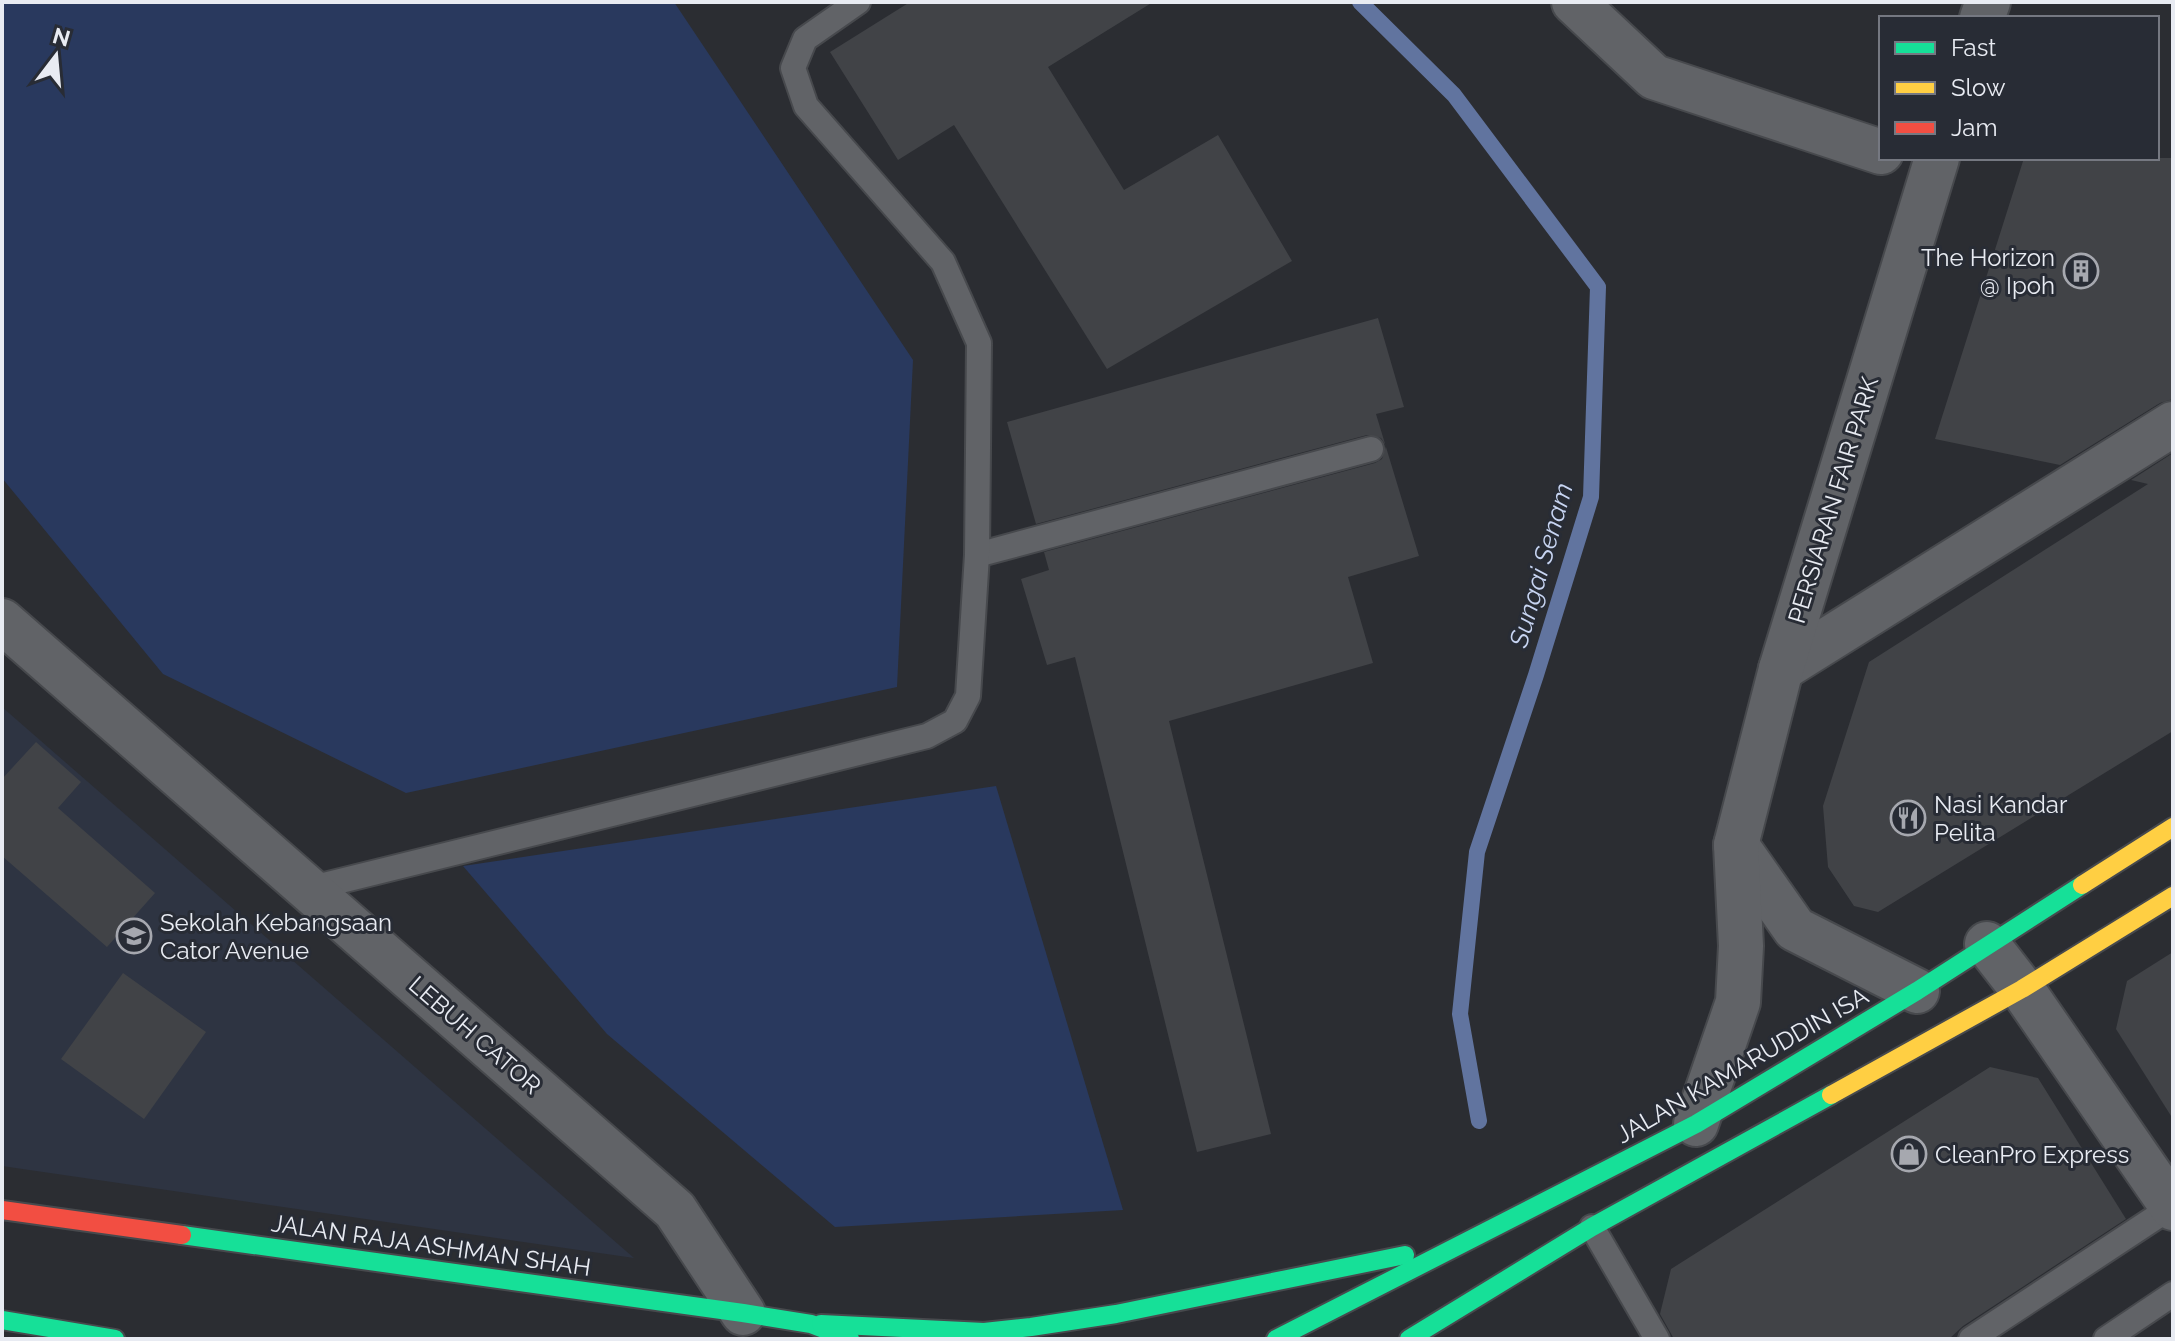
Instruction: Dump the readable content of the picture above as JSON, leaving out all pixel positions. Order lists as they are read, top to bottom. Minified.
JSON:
{"streets":{"main road":["JALAN KAMARUDDIN ISA","JALAN RAJA ASHMAN SHAH"],"street":["PERSIARAN FAIR PARK","LEBUH CATOR"]},"crossings":[["PERSIARAN FAIR PARK","JALAN KAMARUDDIN ISA"],["LEBUH CATOR","JALAN RAJA ASHMAN SHAH"]],"water":["Sungai Senam"],"places":{"building":["The Horizon @ Ipoh"],"restaurant":["Nasi Kandar Pelita"],"school or university":["Sekolah Kebangsaan Cator Avenue"],"shop":["CleanPro Express"]},"legend":["Fast","Slow","Jam"],"north":"top"}
